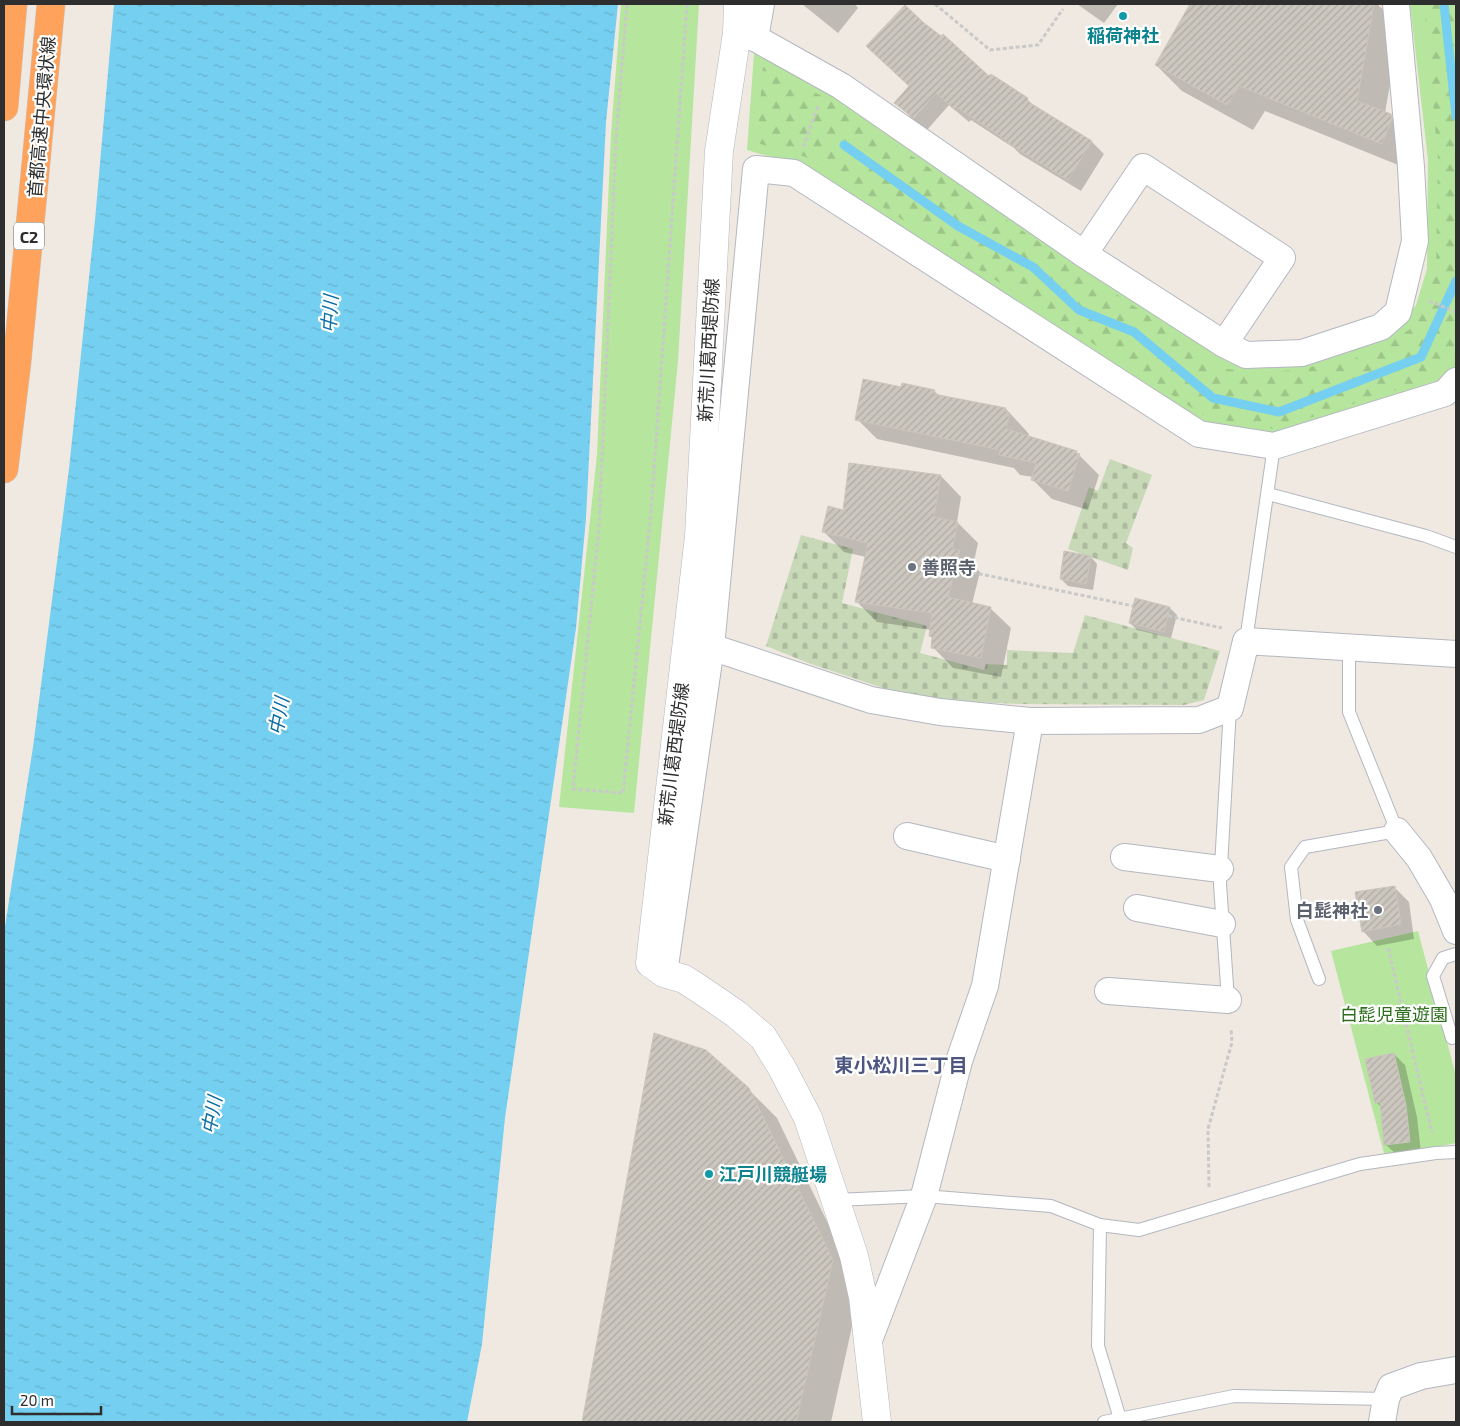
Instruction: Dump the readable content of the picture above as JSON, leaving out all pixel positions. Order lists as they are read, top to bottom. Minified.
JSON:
{"streets":{"highway":["首都高速中央環状線","C2"],"main road":["新荒川葛西堤防線"]},"districts":["東小松川三丁目"],"water":["中川"],"parks":["白髭児童遊園"],"places":["稲荷神社","善照寺","白髭神社","江戸川競艇場"],"scale_bar":"20 m"}
